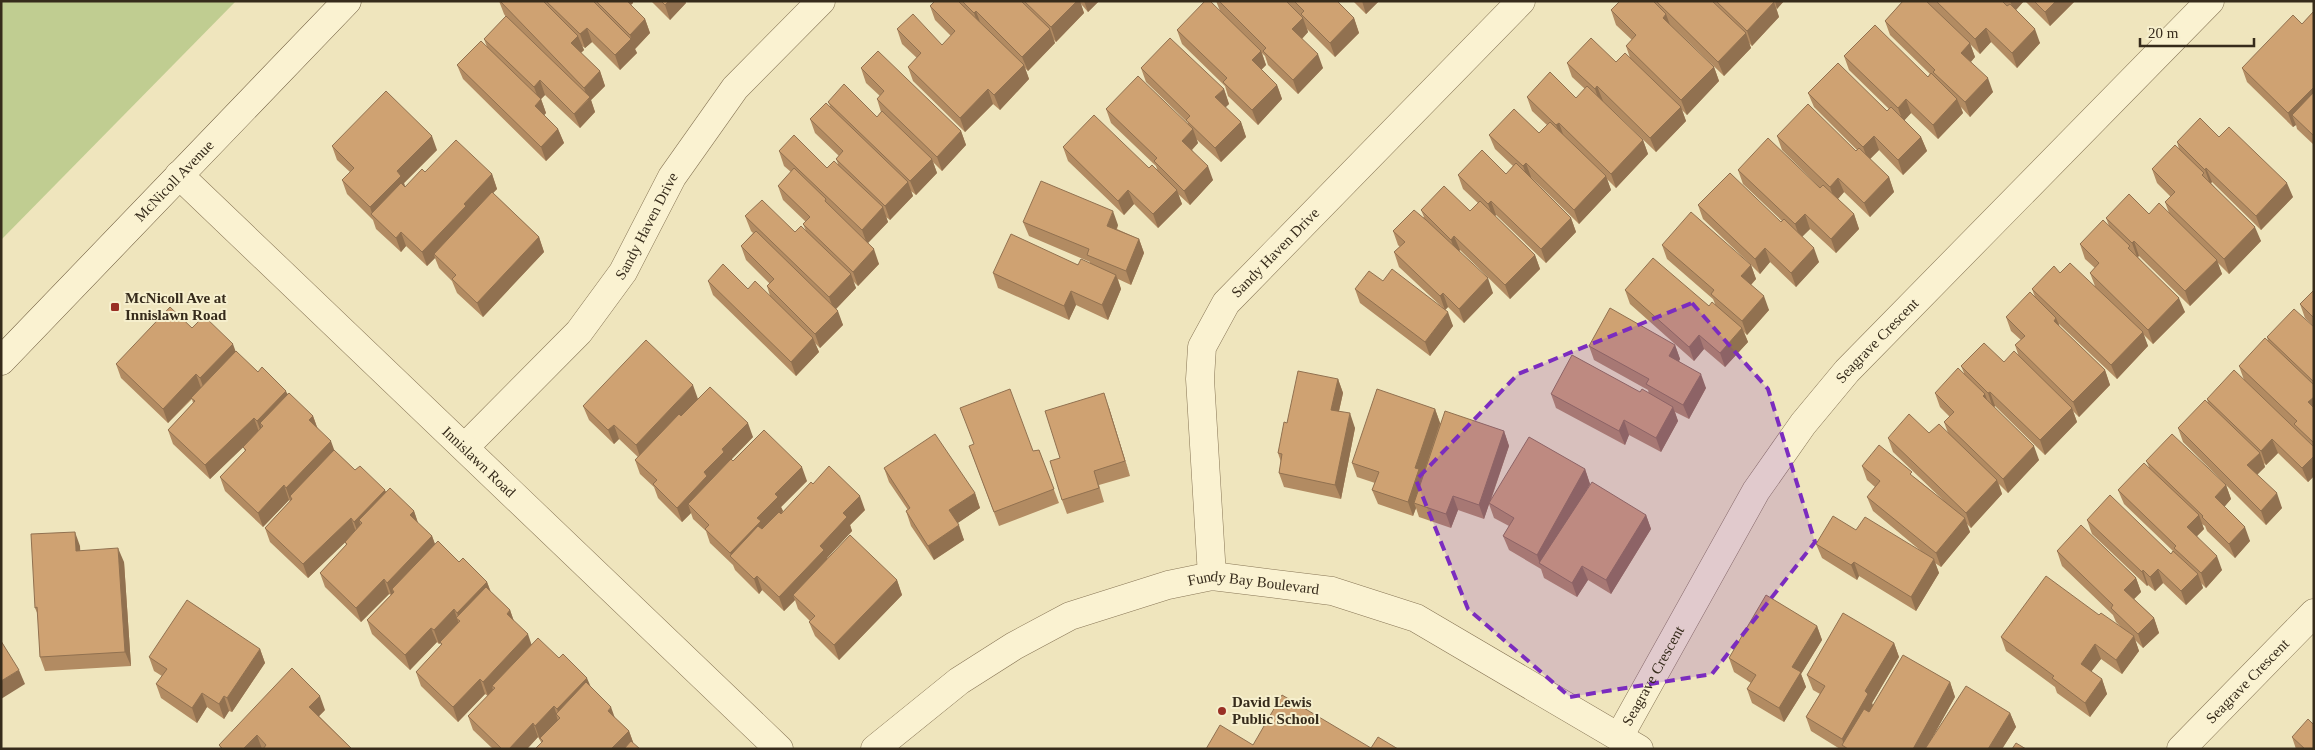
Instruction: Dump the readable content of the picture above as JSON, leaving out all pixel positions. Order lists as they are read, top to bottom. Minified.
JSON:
{"streets":{"street":["McNicoll Avenue","Sandy Haven Drive","Seagrave Crescent","Innislawn Road","Fundy Bay Boulevard"]},"crossings":[["McNicoll Avenue","Innislawn Road"],["Sandy Haven Drive","Innislawn Road"],["Sandy Haven Drive","Fundy Bay Boulevard"],["Seagrave Crescent","Fundy Bay Boulevard"]],"places":{"transit":["McNicoll Ave at Innislawn Road"],"other":["David Lewis Public School"]},"scale_bar":"20 m"}
